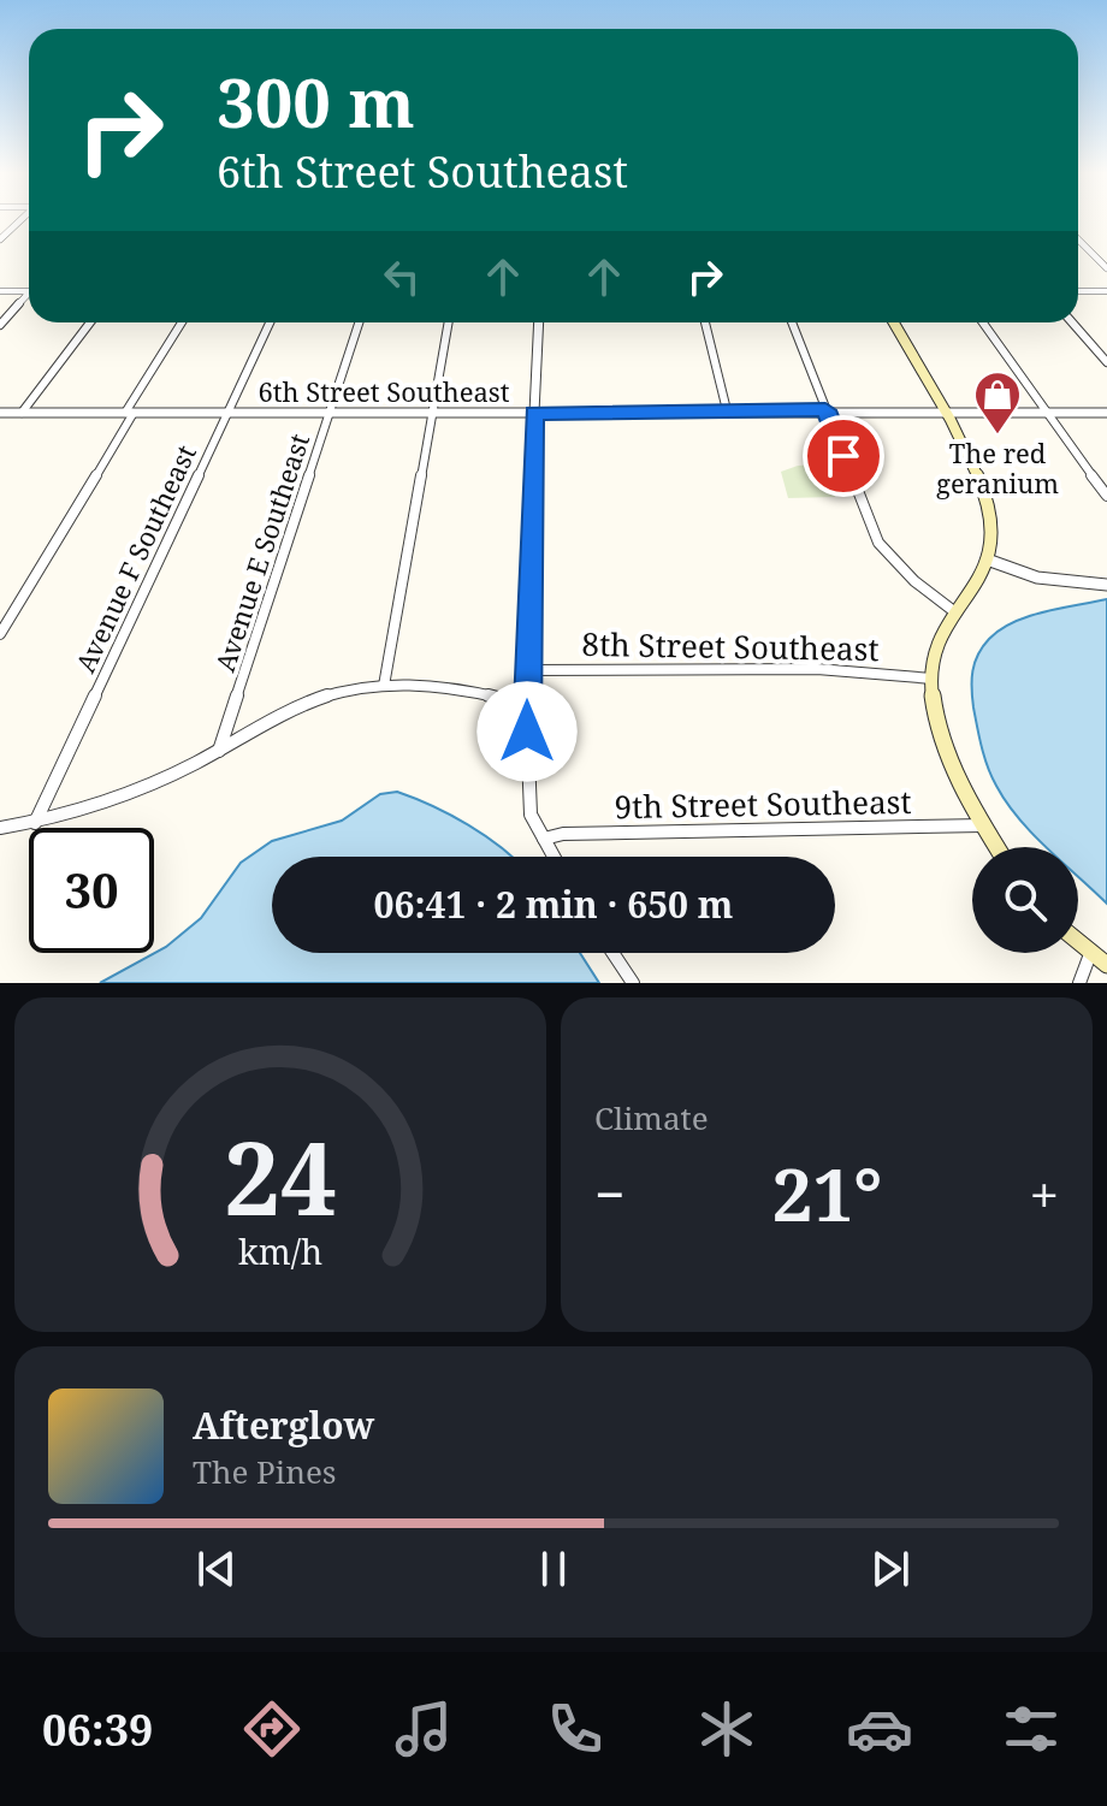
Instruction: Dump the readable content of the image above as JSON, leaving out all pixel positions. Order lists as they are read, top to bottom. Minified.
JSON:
{"streets":{"street":["6th Street Southeast","Avenue E Southeast","Avenue F Southeast","8th Street Southeast","9th Street Southeast"]},"crossings":[["6th Street Southeast","Avenue E Southeast"],["6th Street Southeast","Avenue F Southeast"]],"places":{"shop":["The red geranium"]},"page":{"turn":["300 m","6th Street Southeast"],"limit":"30","trip":"06:41 · 2 min · 650 m","tile":"Climate","heat":["−","21°","+"],"song":["Afterglow","The Pines"],"tabs":"06:39","gauge":["24","km/h"]}}
